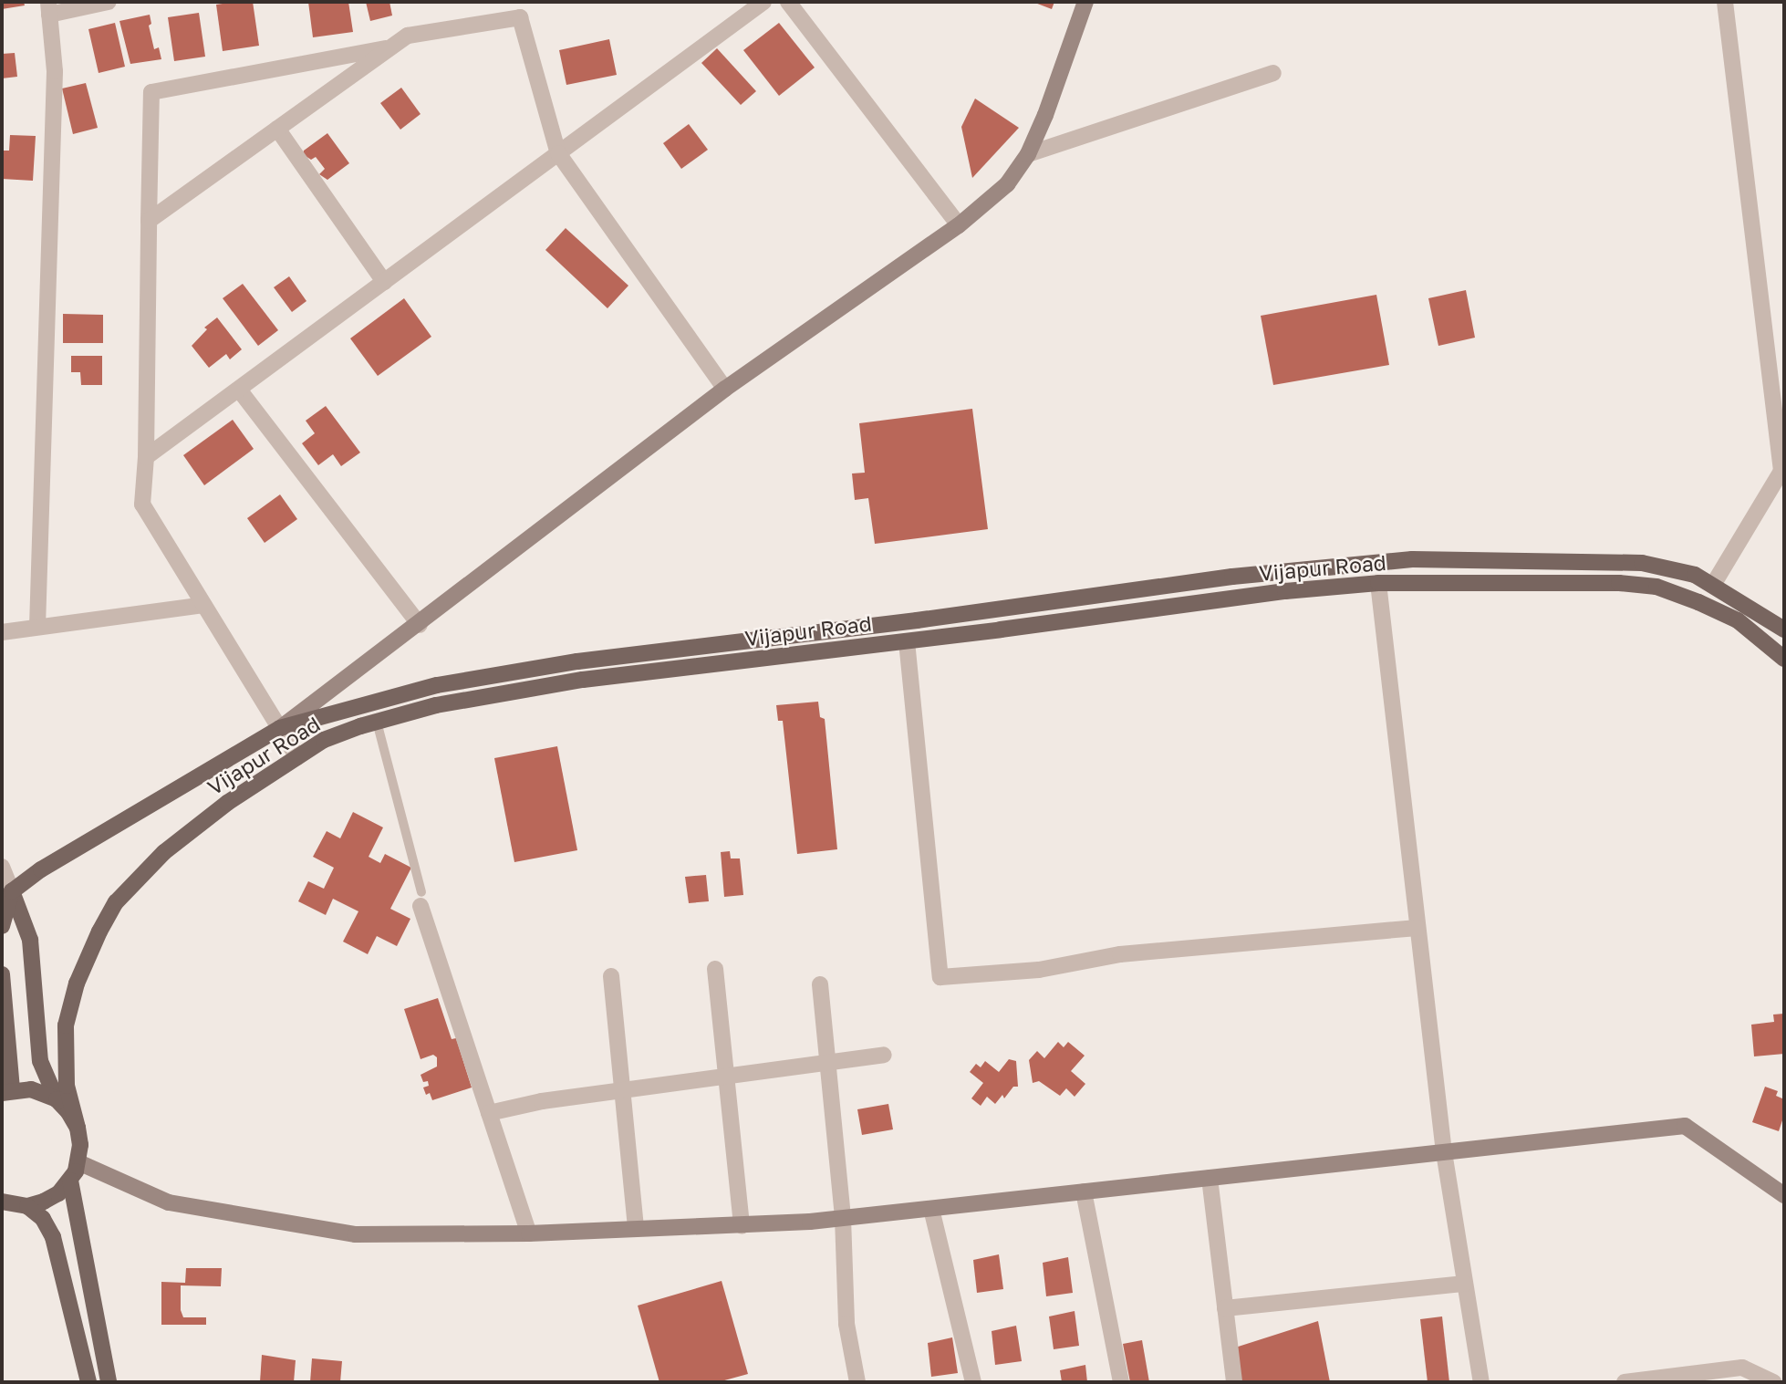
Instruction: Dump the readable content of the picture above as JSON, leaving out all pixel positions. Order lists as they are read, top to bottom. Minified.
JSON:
{"streets":{"main road":["Vijapur Road"]}}
